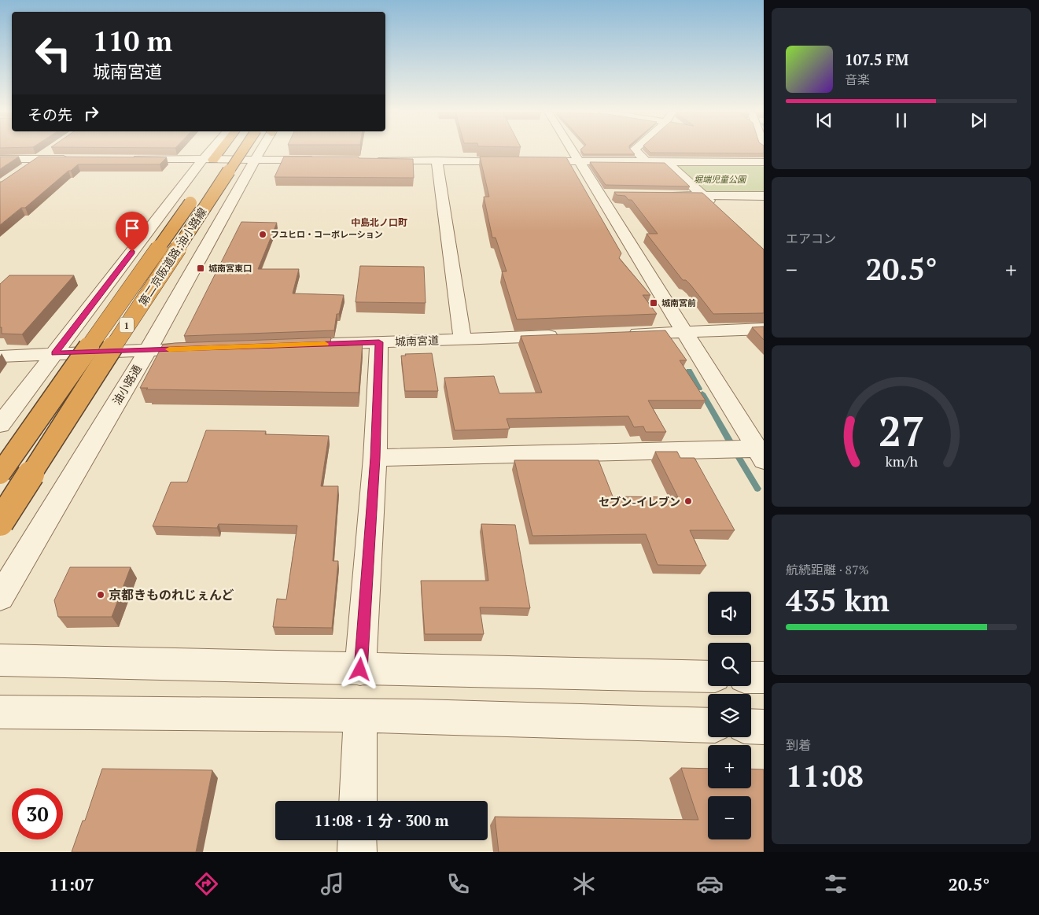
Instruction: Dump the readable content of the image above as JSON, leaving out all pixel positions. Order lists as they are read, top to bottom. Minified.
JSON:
{"streets":{"highway":["第二京阪道路;油小路線","1"],"street":["城南宮道","油小路通"]},"districts":["中島北ノ口町"],"parks":["堀端児童公園"],"places":{"other":["フユヒロ・コーポレーション","セブン-イレブン","京都きものれじぇんど"],"transit":["城南宮東口","城南宮前"]},"page":{"turn":["110 m","城南宮道"],"song":["107.5 FM","音楽"],"then":"その先","tile":["エアコン",["航続距離 · 87%","435 km"],["到着","11:08"]],"heat":["−","20.5°","+"],"map_buttons":["+","−"],"limit":"30","trip":"11:08 · 1 分 · 300 m","tabs":["11:07","20.5°"],"gauge":["27","km/h"]}}
